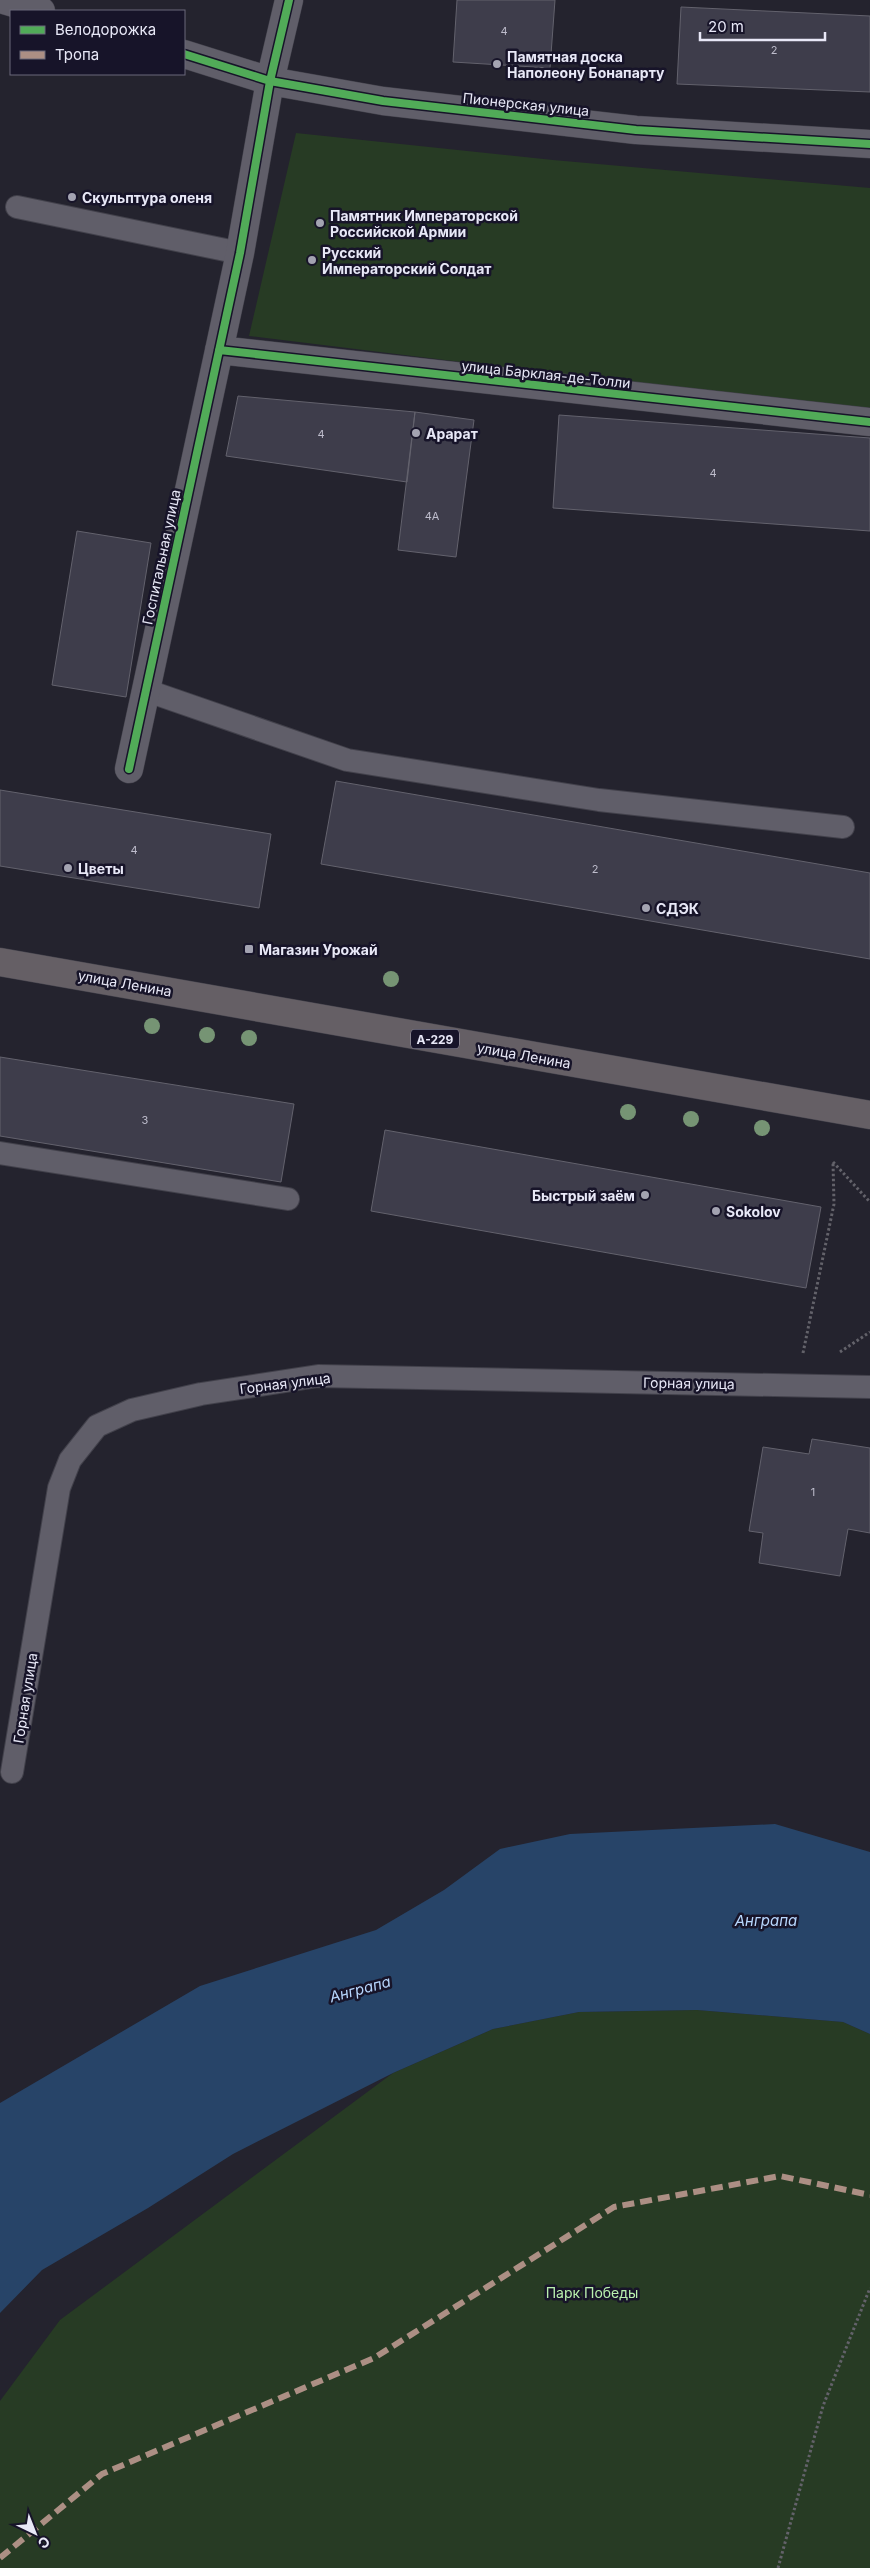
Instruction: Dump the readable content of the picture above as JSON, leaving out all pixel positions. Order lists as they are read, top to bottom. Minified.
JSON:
{"streets":{"main road":["улица Ленина","А-229"],"street":["Пионерская улица","улица Барклая-де-Толли","Госпитальная улица"],"lane":["Горная улица"]},"crossings":[["Пионерская улица","Госпитальная улица"],["улица Барклая-де-Толли","Госпитальная улица"]],"water":["Анграпа"],"parks":["Парк Победы"],"places":{"other":["Памятная доска Наполеону Бонапарту","Скульптура оленя","Памятник Императорской Российской Армии","Русский Императорский Солдат","Арарат","Цветы","СДЭК","Быстрый заём","Sokolov"],"transit":["Магазин Урожай"]},"house_numbers":["4","2","4","4","4А","4","2","3","1"],"legend":["Велодорожка","Тропа"],"scale_bar":"20 m","north":"bottom right"}
